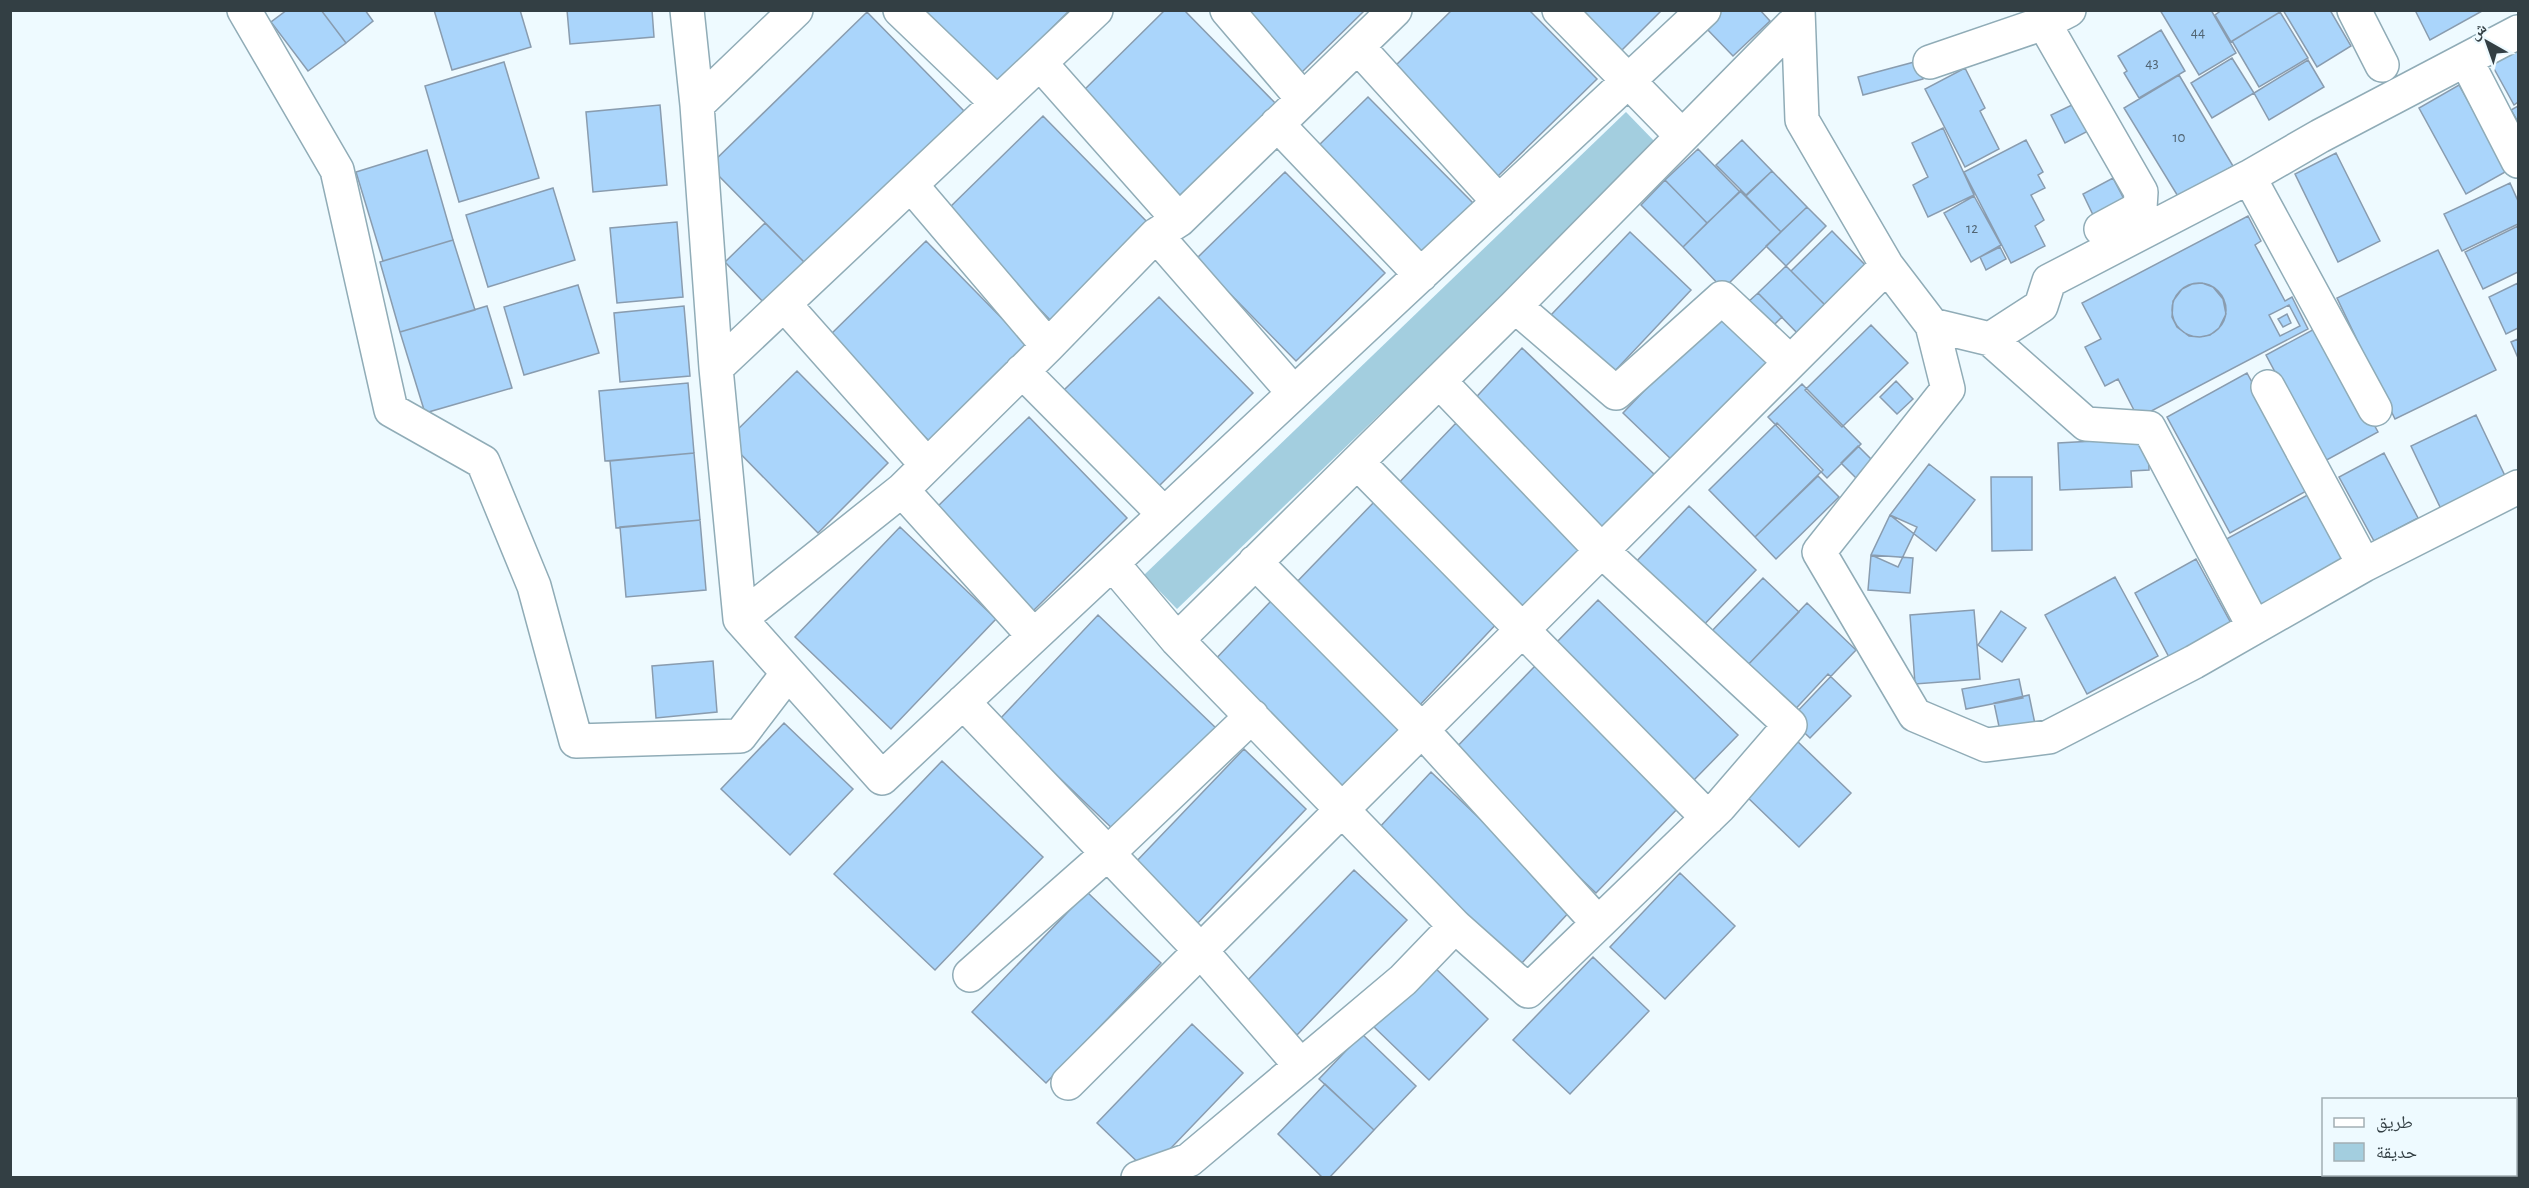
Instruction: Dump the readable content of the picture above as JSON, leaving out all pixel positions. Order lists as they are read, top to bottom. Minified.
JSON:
{"house_numbers":["44","43","10","12"],"legend":["طريق","حديقة"],"north":"top left"}
